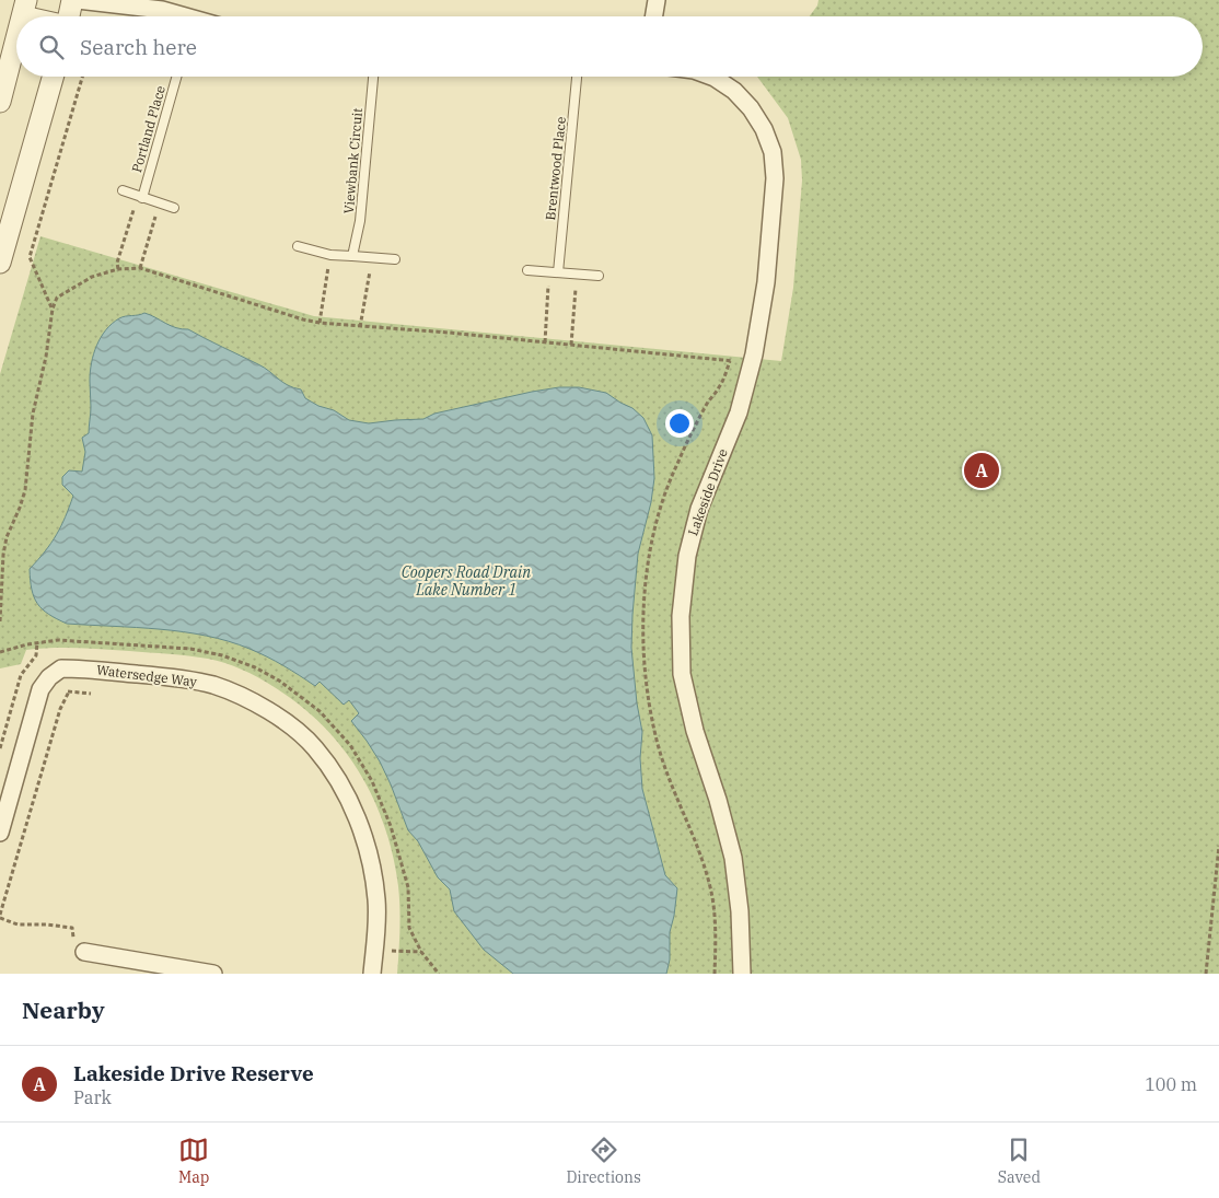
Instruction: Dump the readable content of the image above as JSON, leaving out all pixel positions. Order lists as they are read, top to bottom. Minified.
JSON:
{"streets":{"street":["Lakeside Drive","Watersedge Way"],"lane":["Portland Place","Viewbank Circuit","Brentwood Place"]},"water":["Coopers Road Drain Lake Number 1"],"page":{"search":"Search here","pins":"A","heading":"Nearby","list":[{"mark":"A","name":"Lakeside Drive Reserve","note":"Park","value":"100 m"}],"nav":["Map","Directions","Saved"]}}
